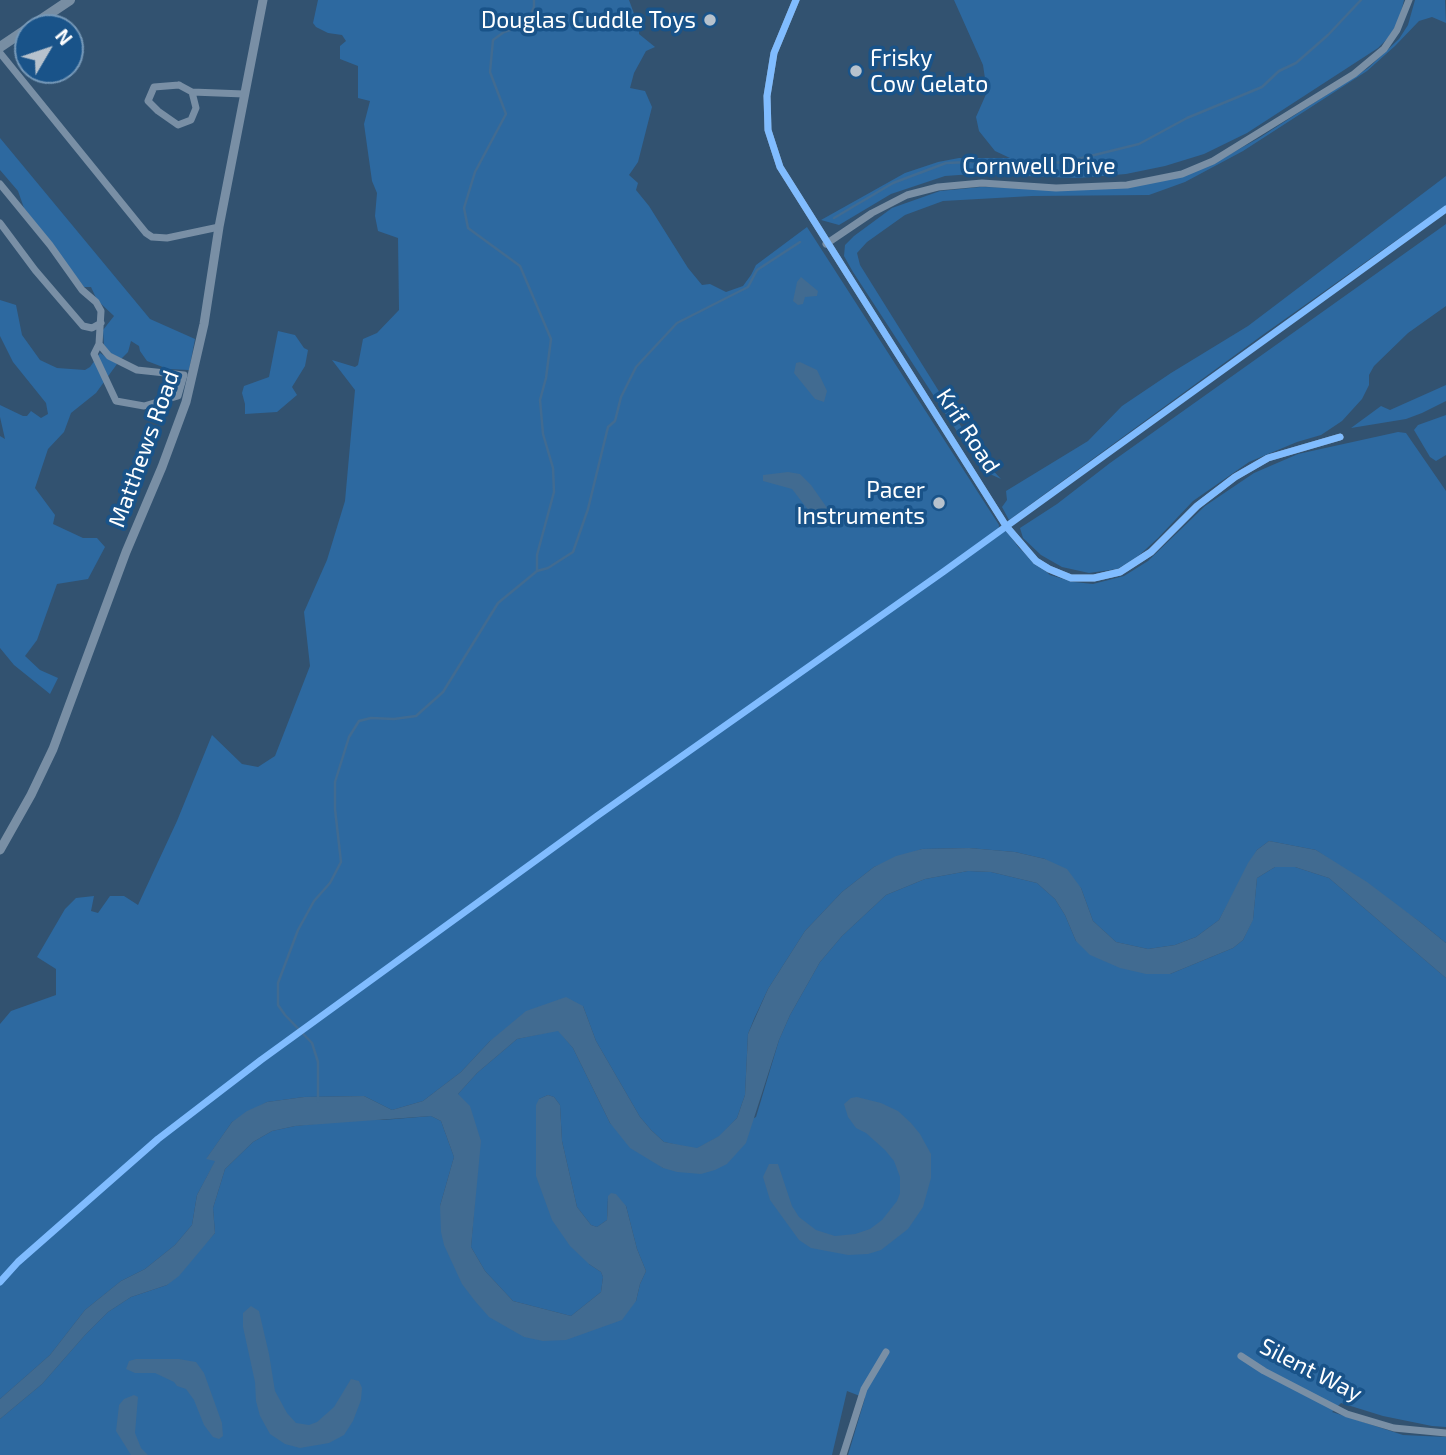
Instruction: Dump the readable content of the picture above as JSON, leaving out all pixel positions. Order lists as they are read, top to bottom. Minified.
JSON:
{"streets":{"street":["Cornwell Drive","Krif Road","Matthews Road","Silent Way"]},"crossings":[["Cornwell Drive","Krif Road"]],"places":["Douglas Cuddle Toys","Frisky Cow Gelato","Pacer Instruments"],"north":"top right"}
